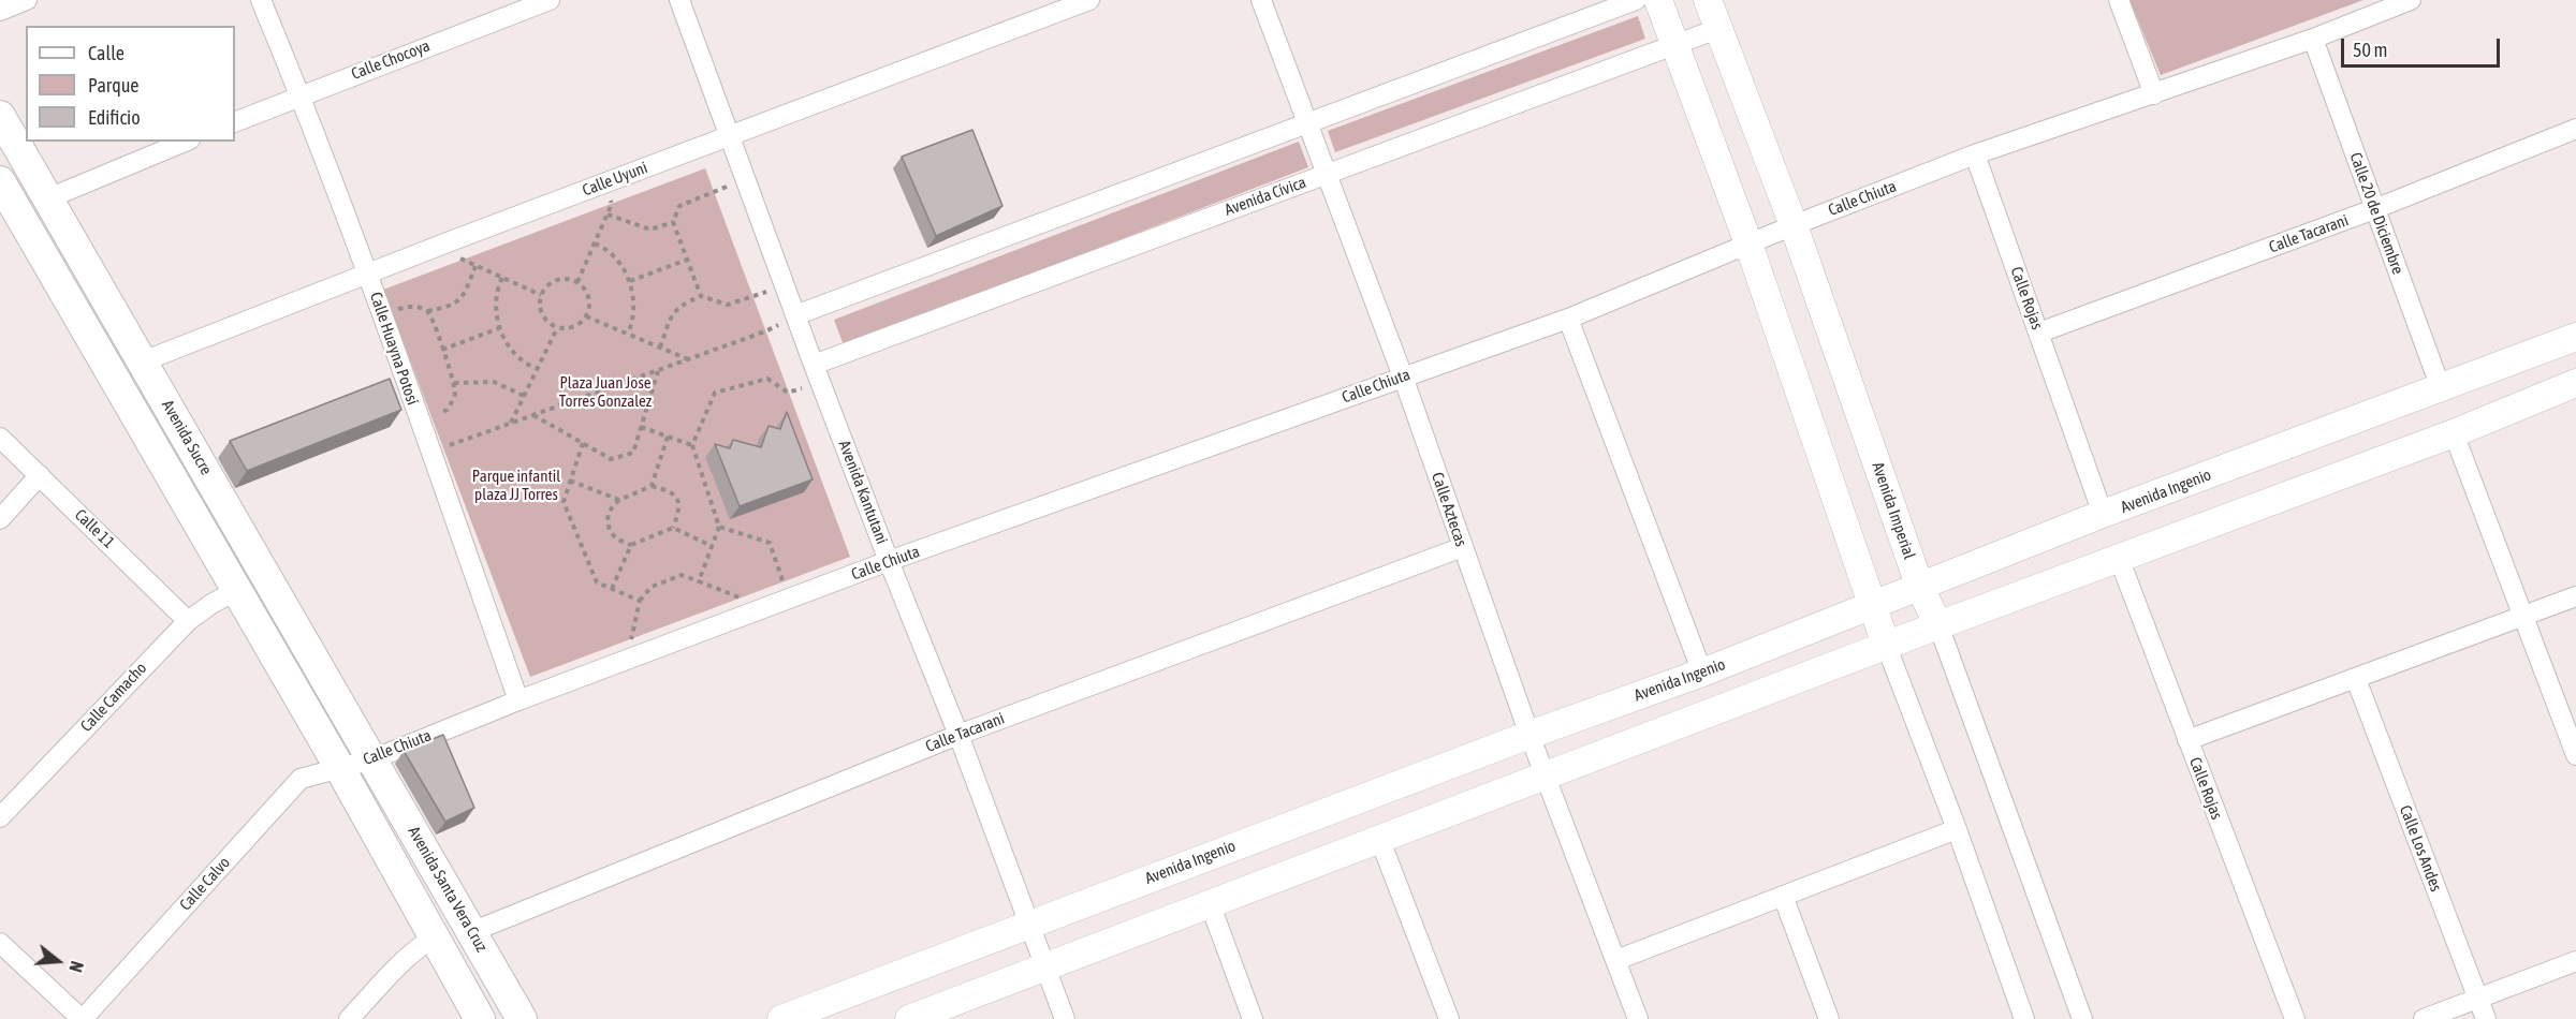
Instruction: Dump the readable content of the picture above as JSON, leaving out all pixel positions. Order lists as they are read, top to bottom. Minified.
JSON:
{"streets":{"main road":["Avenida Sucre","Avenida Santa Vera Cruz"],"street":["Calle Chocoya","Calle Uyuni","Avenida Cívica","Calle Chiuta","Calle 20 de Diciembre","Calle Tacarani","Calle Rojas","Calle Huayna Potosí","Avenida Ingenio","Avenida Kantutani","Calle Aztecas","Avenida Imperial","Calle 11","Calle Camacho","Calle Los Andes","Calle Calvo"]},"crossings":[["Calle Chocoya","Calle Huayna Potosí"],["Calle Uyuni","Calle Huayna Potosí"],["Calle Uyuni","Avenida Sucre"],["Calle Uyuni","Avenida Kantutani"],["Avenida Cívica","Avenida Kantutani"],["Avenida Cívica","Calle Aztecas"],["Avenida Cívica","Avenida Imperial"],["Calle Chiuta","Calle 20 de Diciembre"],["Calle Chiuta","Calle Rojas"],["Calle Chiuta","Calle Huayna Potosí"],["Calle Chiuta","Avenida Sucre"],["Calle Chiuta","Avenida Kantutani"],["Calle Chiuta","Calle Aztecas"],["Calle Chiuta","Avenida Imperial"],["Calle Chiuta","Calle Calvo"],["Calle Chiuta","Avenida Santa Vera Cruz"],["Calle 20 de Diciembre","Calle Tacarani"],["Calle 20 de Diciembre","Avenida Ingenio"],["Calle Tacarani","Calle Rojas"],["Calle Tacarani","Avenida Kantutani"],["Calle Tacarani","Calle Aztecas"],["Calle Tacarani","Avenida Santa Vera Cruz"],["Calle Rojas","Avenida Ingenio"],["Avenida Sucre","Calle Camacho"],["Avenida Sucre","Calle Calvo"],["Avenida Sucre","Avenida Santa Vera Cruz"],["Avenida Ingenio","Avenida Kantutani"],["Avenida Ingenio","Calle Aztecas"],["Avenida Ingenio","Avenida Imperial"],["Calle 11","Calle Camacho"]],"parks":["Plaza Juan Jose Torres Gonzalez","Parque infantil plaza JJ Torres"],"legend":["Calle","Parque","Edificio"],"scale_bar":"50 m","north":"right"}
